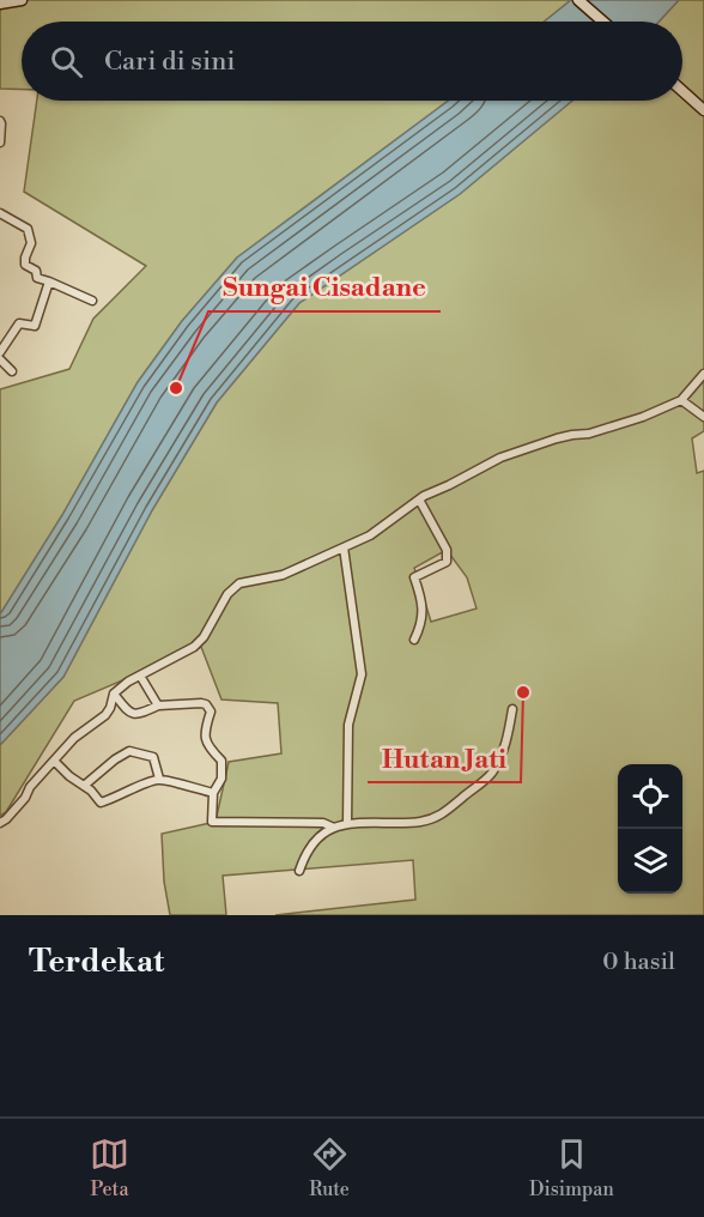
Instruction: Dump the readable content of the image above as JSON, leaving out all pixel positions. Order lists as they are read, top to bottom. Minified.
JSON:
{"places":["Sungai Cisadane","Hutan Jati"],"page":{"search":"Cari di sini","heading":["Terdekat","0 hasil"],"nav":["Peta","Rute","Disimpan"]}}
